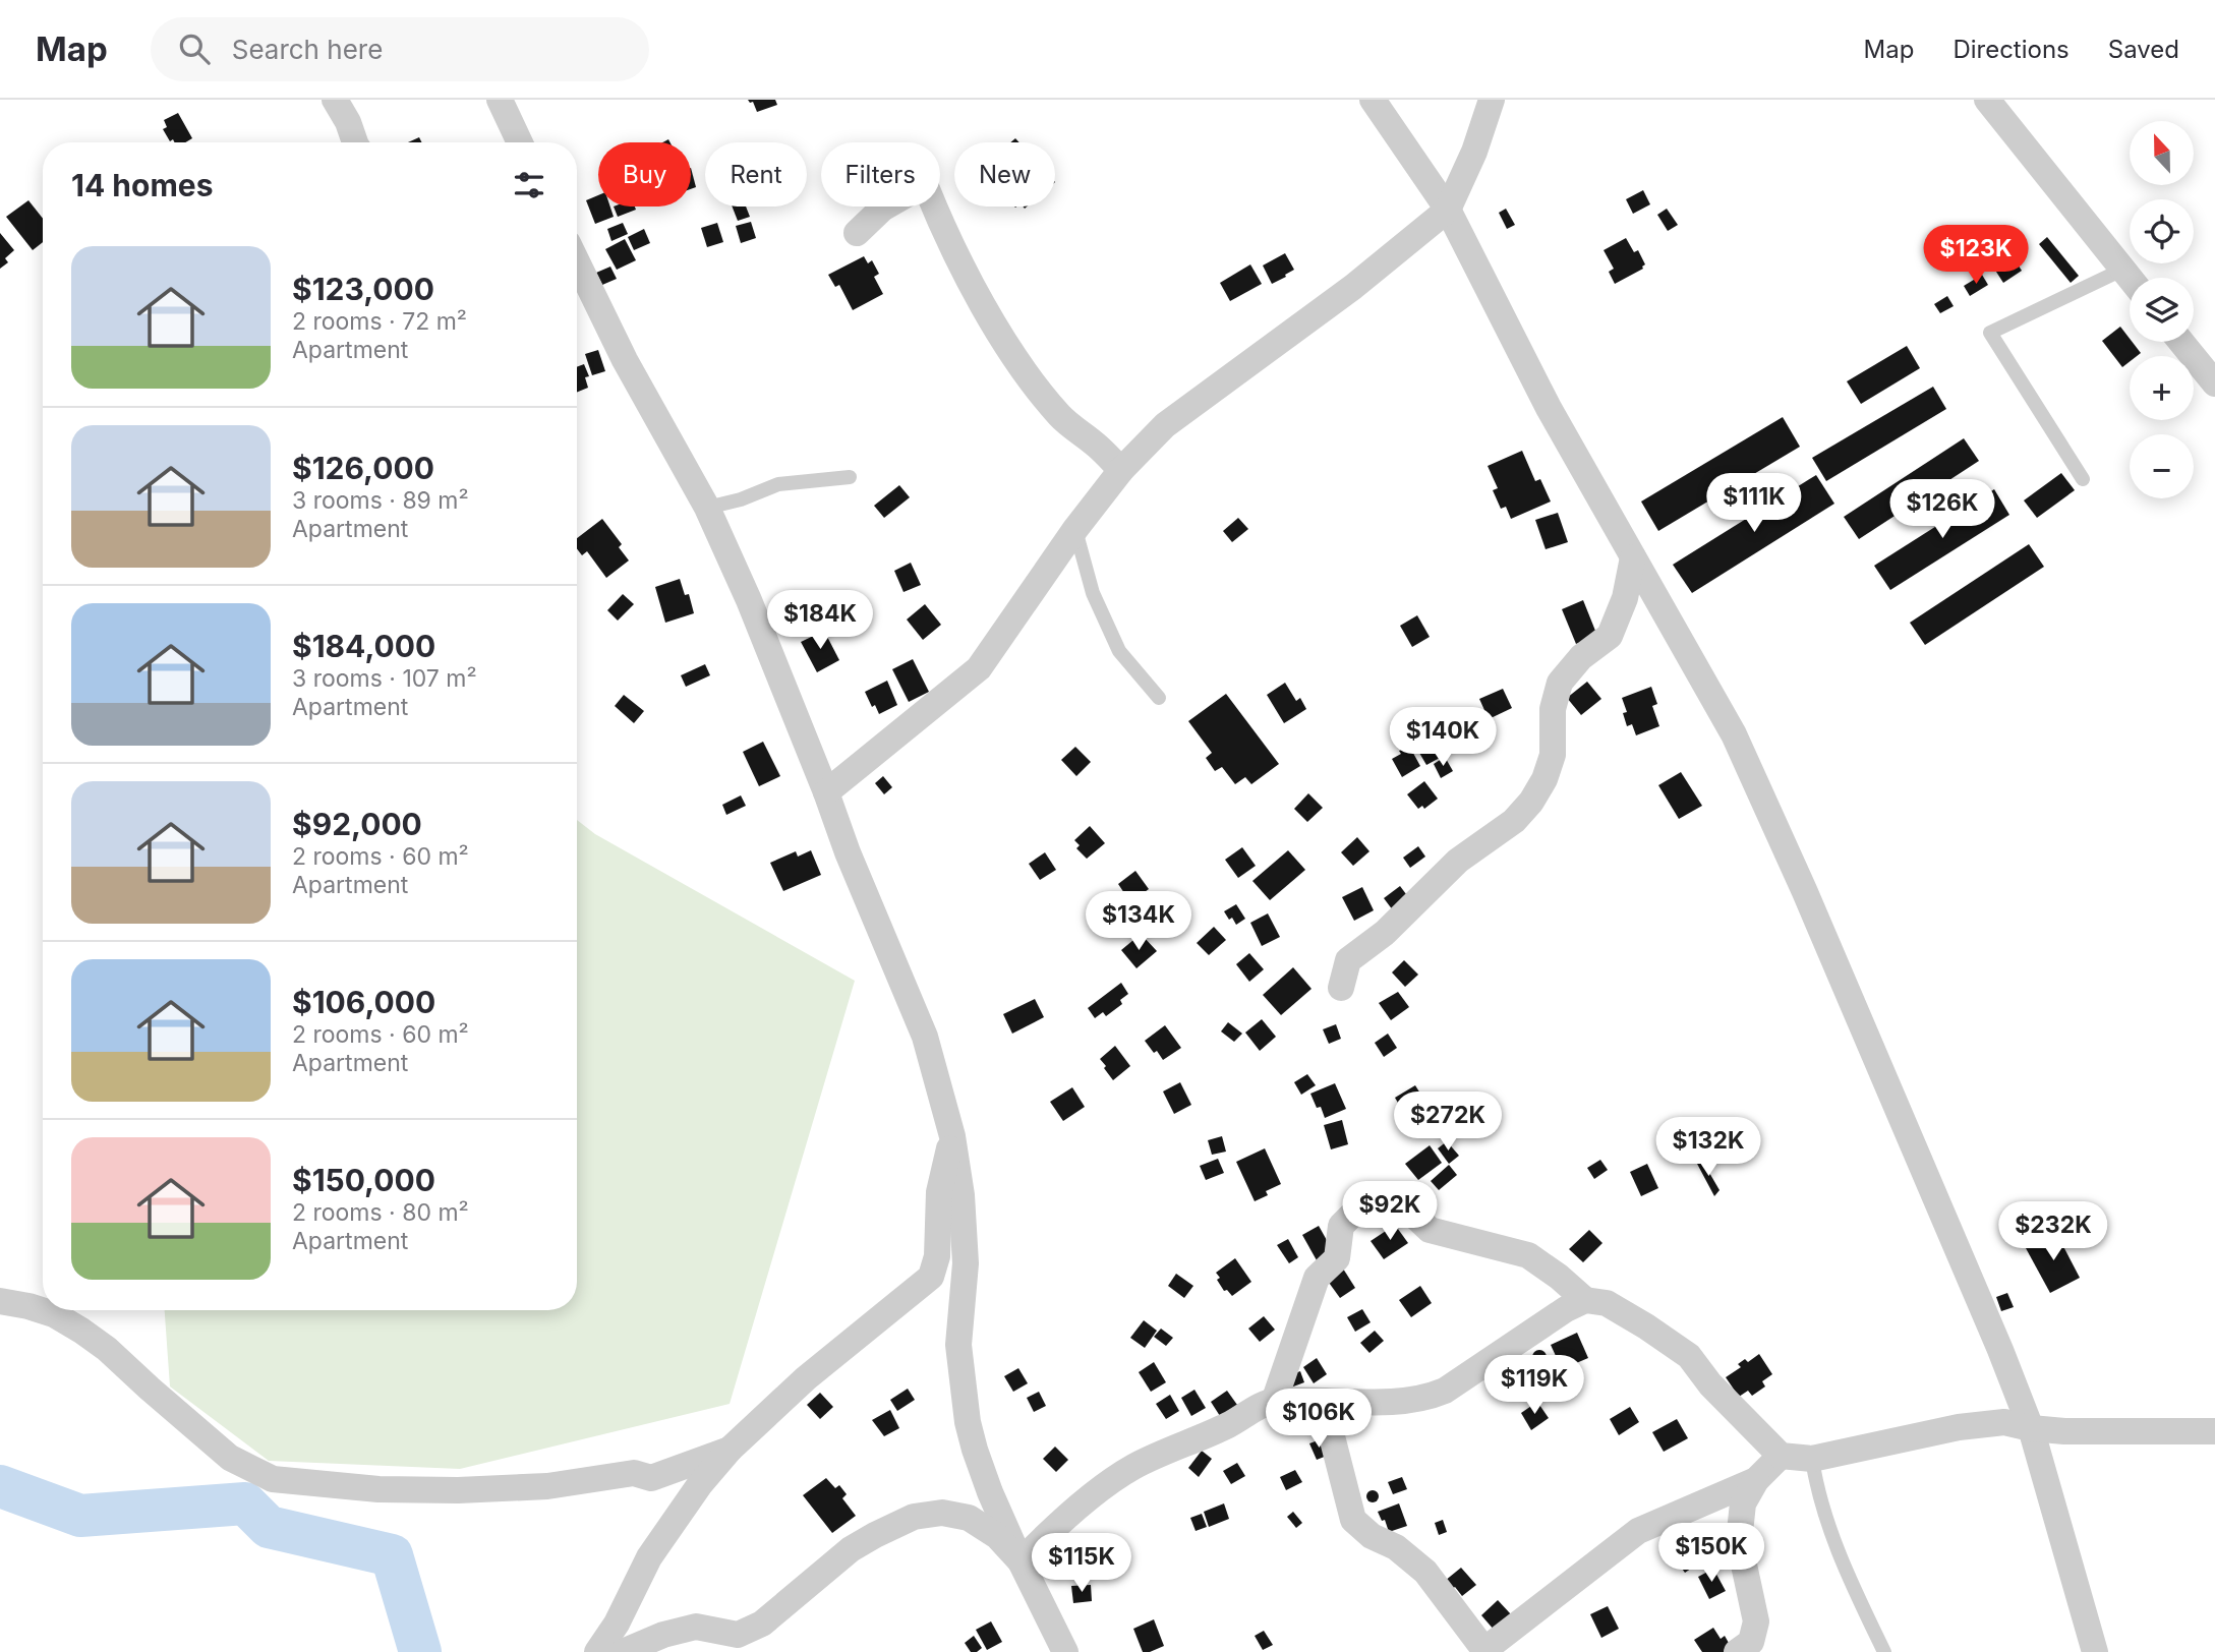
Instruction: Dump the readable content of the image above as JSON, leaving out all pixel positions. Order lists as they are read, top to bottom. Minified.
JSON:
{"north":"top","page":{"header":"Map","search":"Search here","nav":["Map","Directions","Saved"],"map_buttons":["+","−"],"chip":["Buy","Rent","Filters","New"],"heading":"14 homes","price":["$123K","$111K","$126K","$184K","$140K","$134K","$272K","$132K","$92K","$232K","$119K","$106K","$150K","$115K"],"list":[{"name":"$123,000","note":"2 rooms · 72 m² · Apartment"},{"name":"$126,000","note":"3 rooms · 89 m² · Apartment"},{"name":"$184,000","note":"3 rooms · 107 m² · Apartment"},{"name":"$92,000","note":"2 rooms · 60 m² · Apartment"},{"name":"$106,000","note":"2 rooms · 60 m² · Apartment"},{"name":"$150,000","note":"2 rooms · 80 m² · Apartment"}]}}
